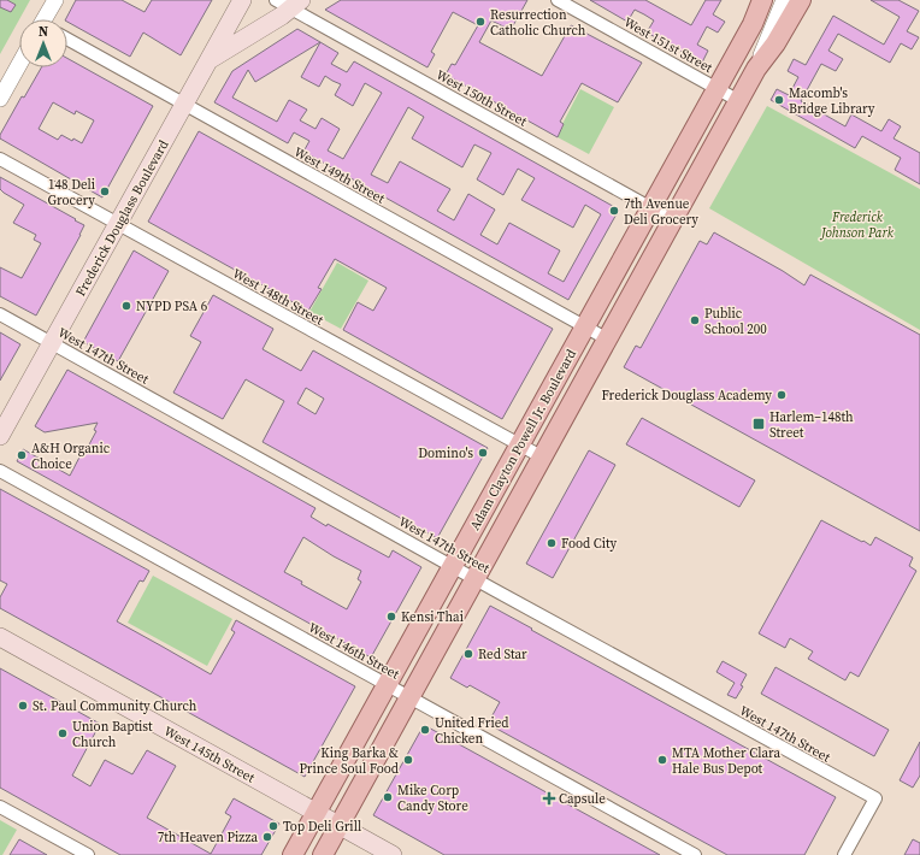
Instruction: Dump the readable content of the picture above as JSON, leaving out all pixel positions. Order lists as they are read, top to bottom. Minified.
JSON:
{"streets":{"main road":["Frederick Douglass Boulevard","Adam Clayton Powell Jr. Boulevard","West 145th Street"],"street":["West 151st Street","West 150th Street","West 149th Street","West 148th Street","West 147th Street","West 146th Street"]},"crossings":[["West 151st Street","Adam Clayton Powell Jr. Boulevard"],["West 150th Street","Adam Clayton Powell Jr. Boulevard"],["West 149th Street","Frederick Douglass Boulevard"],["West 149th Street","Adam Clayton Powell Jr. Boulevard"],["Frederick Douglass Boulevard","West 148th Street"],["Frederick Douglass Boulevard","West 147th Street"],["West 148th Street","Adam Clayton Powell Jr. Boulevard"],["West 147th Street","Adam Clayton Powell Jr. Boulevard"],["Adam Clayton Powell Jr. Boulevard","West 146th Street"],["Adam Clayton Powell Jr. Boulevard","West 145th Street"]],"parks":["Frederick Johnson Park"],"places":{"other":["Resurrection Catholic Church","Macomb's Bridge Library","148 Deli Grocery","7th Avenue Deli Grocery","NYPD PSA 6","Public School 200","Frederick Douglass Academy","Domino's","A&H Organic Choice","Food City","Kensi Thai","Red Star","St. Paul Community Church","United Fried Chicken","Union Baptist Church","King Barka & Prince Soul Food","MTA Mother Clara Hale Bus Depot","Mike Corp Candy Store","Top Deli Grill","7th Heaven Pizza"],"transit":["Harlem–148th Street"],"health":["Capsule"]},"north":"top"}
